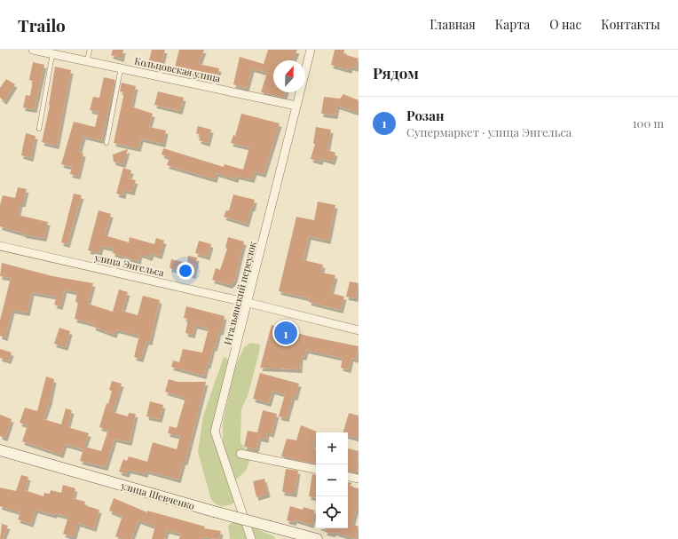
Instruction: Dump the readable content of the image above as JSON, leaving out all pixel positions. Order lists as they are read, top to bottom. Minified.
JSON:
{"streets":{"street":["Кольцовская улица","улица Энгельса","Итальянский переулок","улица Шевченко"]},"crossings":[["Кольцовская улица","Итальянский переулок"],["улица Энгельса","Итальянский переулок"]],"north":"top","page":{"header":"Trailo","nav":["Главная","Карта","О нас","Контакты"],"heading":"Рядом","list":[{"mark":"1","name":"Розан","note":"Супермаркет · улица Энгельса","value":"100 m"}],"pins":"1","map_buttons":["+","−"]}}
